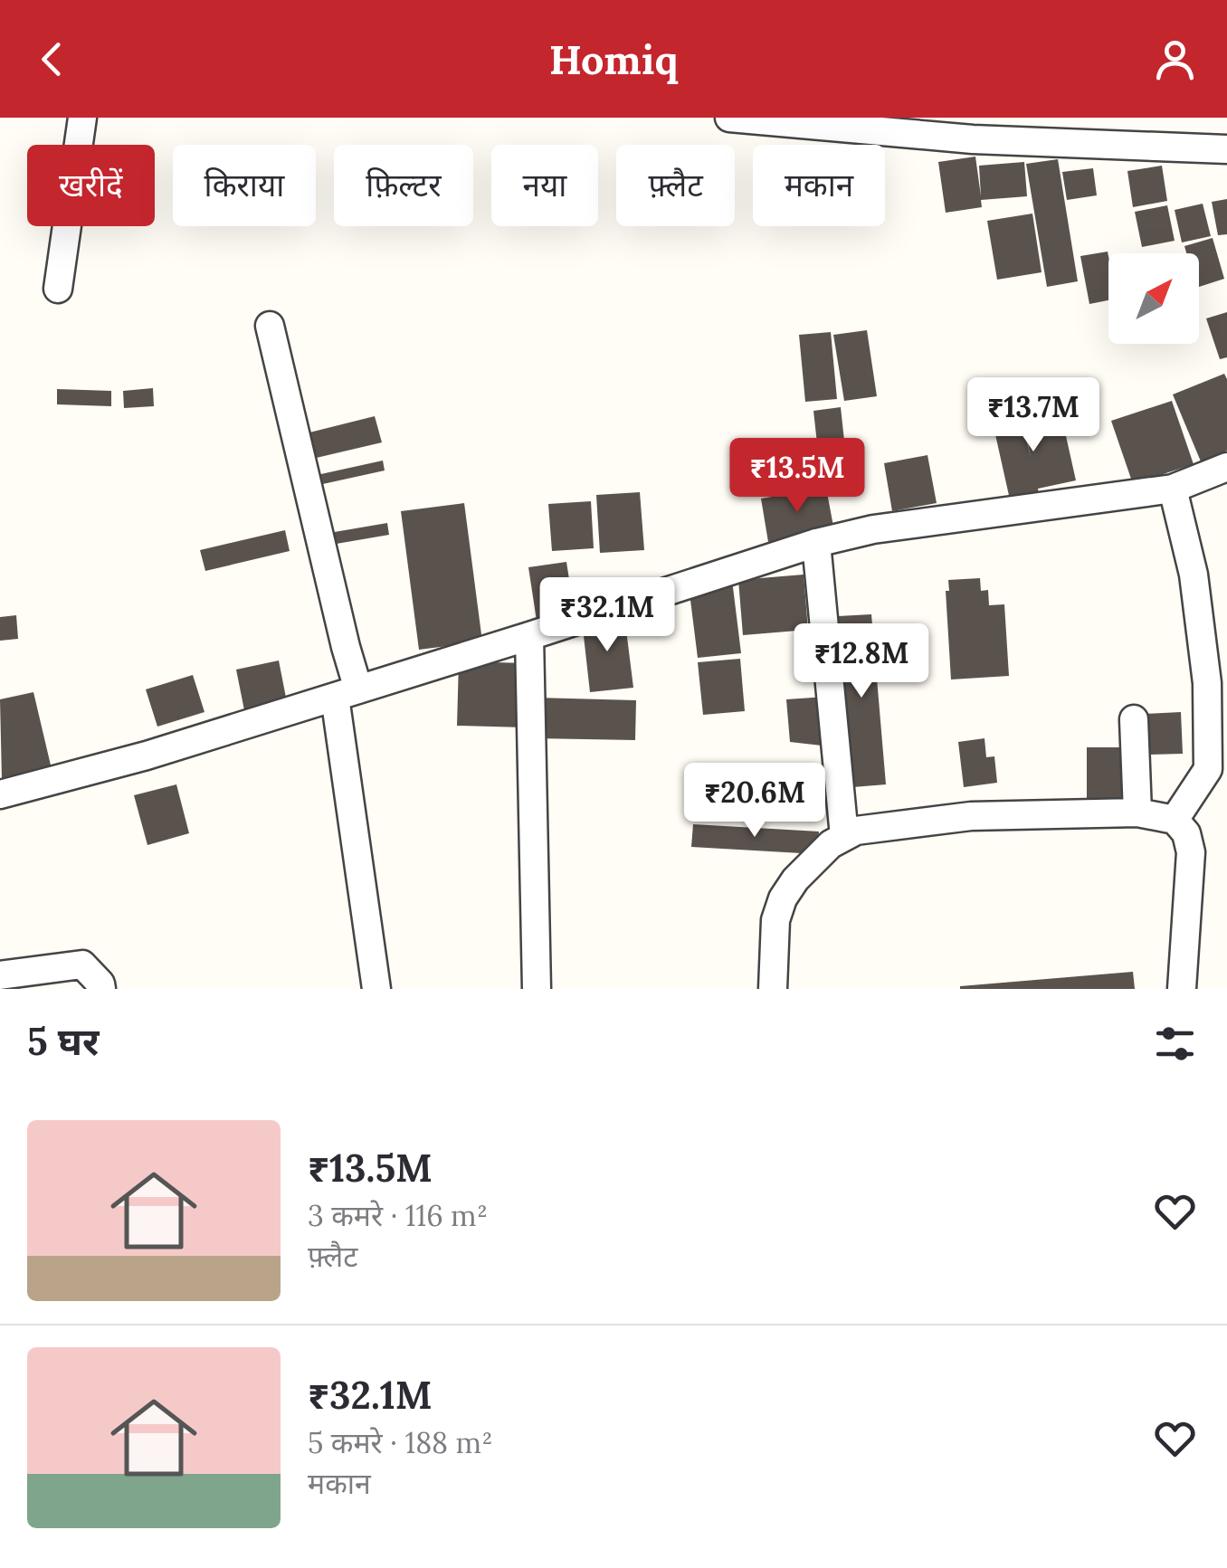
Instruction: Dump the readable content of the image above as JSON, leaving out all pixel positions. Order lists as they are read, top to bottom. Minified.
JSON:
{"north":"top right","page":{"header":"Homiq","chip":["खरीदें","किराया","फ़िल्टर","नया","फ़्लैट","मकान"],"price":["₹13.7M","₹13.5M","₹32.1M","₹12.8M","₹20.6M"],"heading":"5 घर","list":[{"name":"₹13.5M","note":"3 कमरे · 116 m² · फ़्लैट"},{"name":"₹32.1M","note":"5 कमरे · 188 m² · मकान"}]}}
